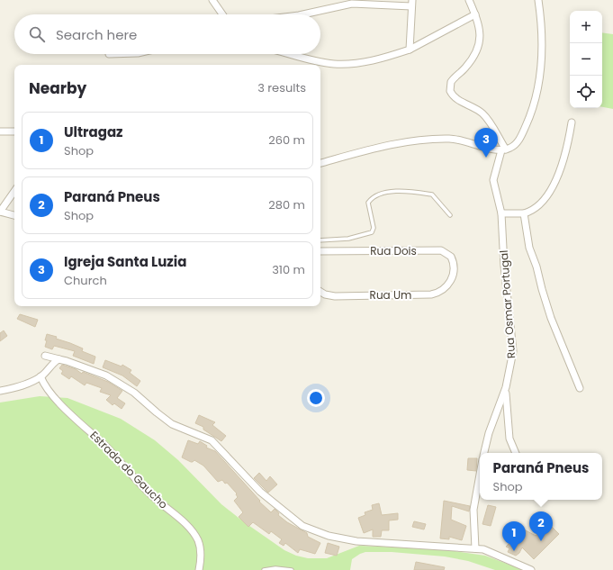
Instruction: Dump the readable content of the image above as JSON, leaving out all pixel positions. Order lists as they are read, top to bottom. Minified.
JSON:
{"streets":{"street":["Rua Dois","Rua Um","Rua Osmar Portugal","Estrada do Gaucho"]},"crossings":[["Rua Dois","Rua Um"]],"page":{"map_buttons":["+","−"],"search":"Search here","heading":["Nearby","3 results"],"list":[{"mark":"1","name":"Ultragaz","note":"Shop","value":"260 m"},{"mark":"2","name":"Paraná Pneus","note":"Shop","value":"280 m"},{"mark":"3","name":"Igreja Santa Luzia","note":"Church","value":"310 m"}],"pins":["3","2","1"],"popup":["Paraná Pneus","Shop"]}}
